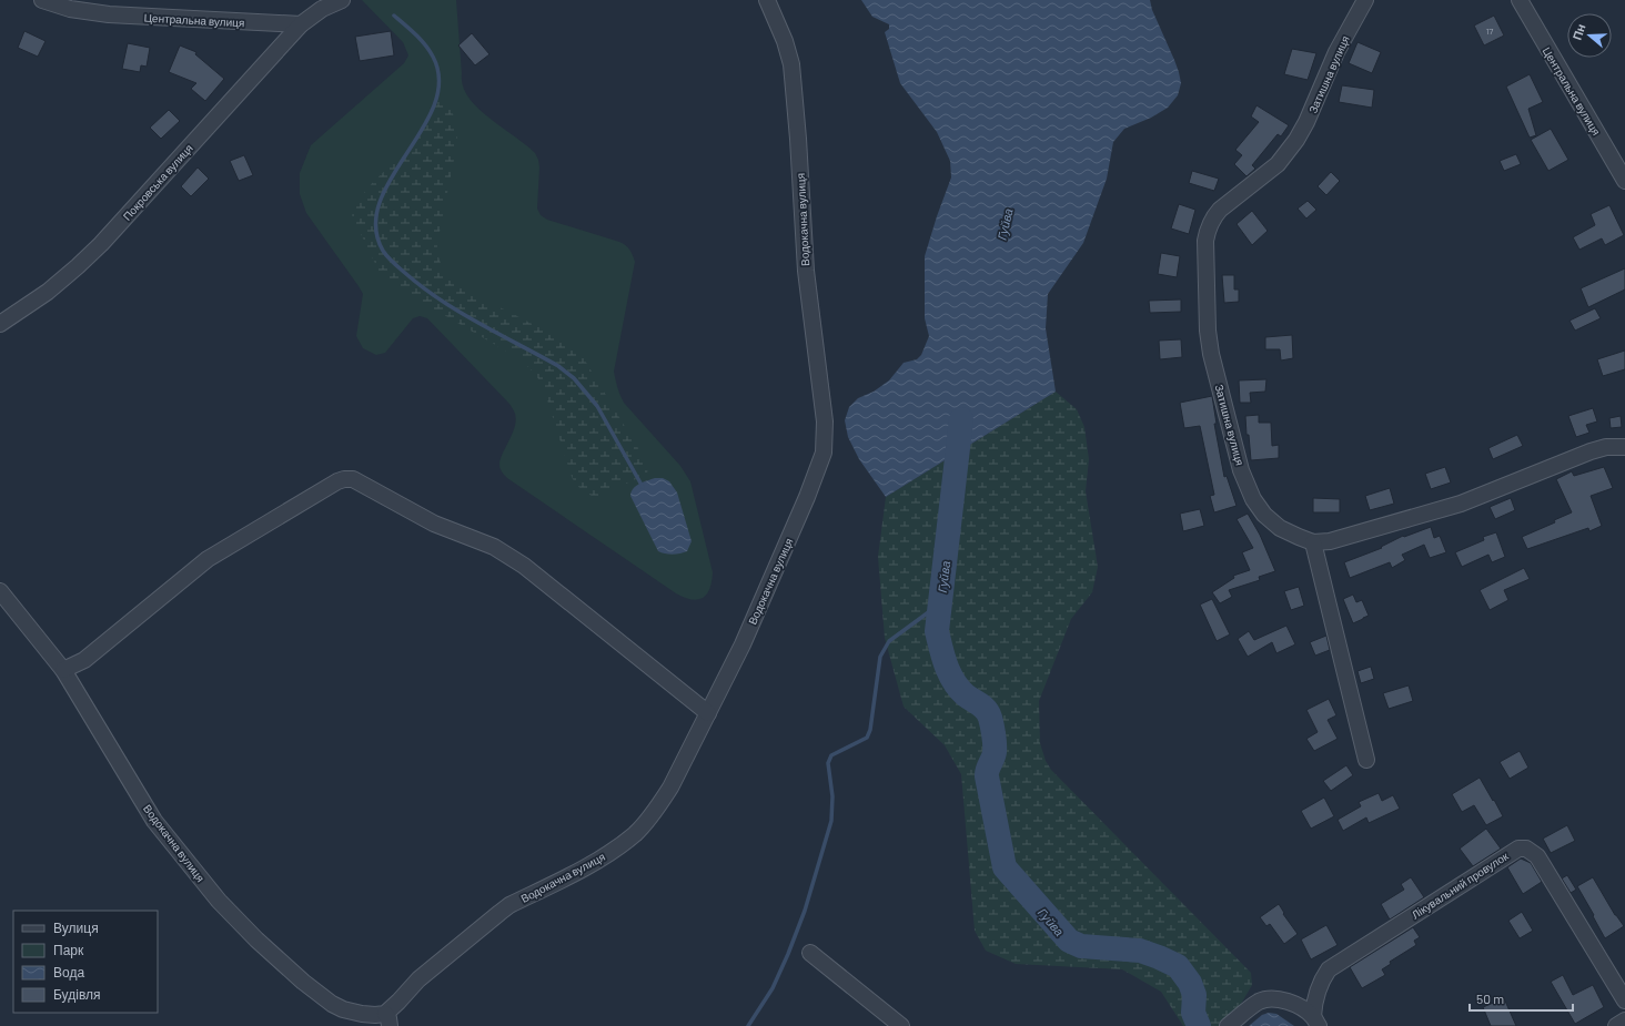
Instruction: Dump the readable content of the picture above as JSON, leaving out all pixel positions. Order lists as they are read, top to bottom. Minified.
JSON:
{"streets":{"street":["Центральна вулиця","Затишна вулиця","Покровська вулиця","Водокачна вулиця","Лікувальний провулок"]},"crossings":[["Центральна вулиця","Покровська вулиця"]],"water":["Гуйва"],"house_numbers":["17"],"legend":["Вулиця","Парк","Вода","Будівля"],"scale_bar":"50 m","north":"left"}
